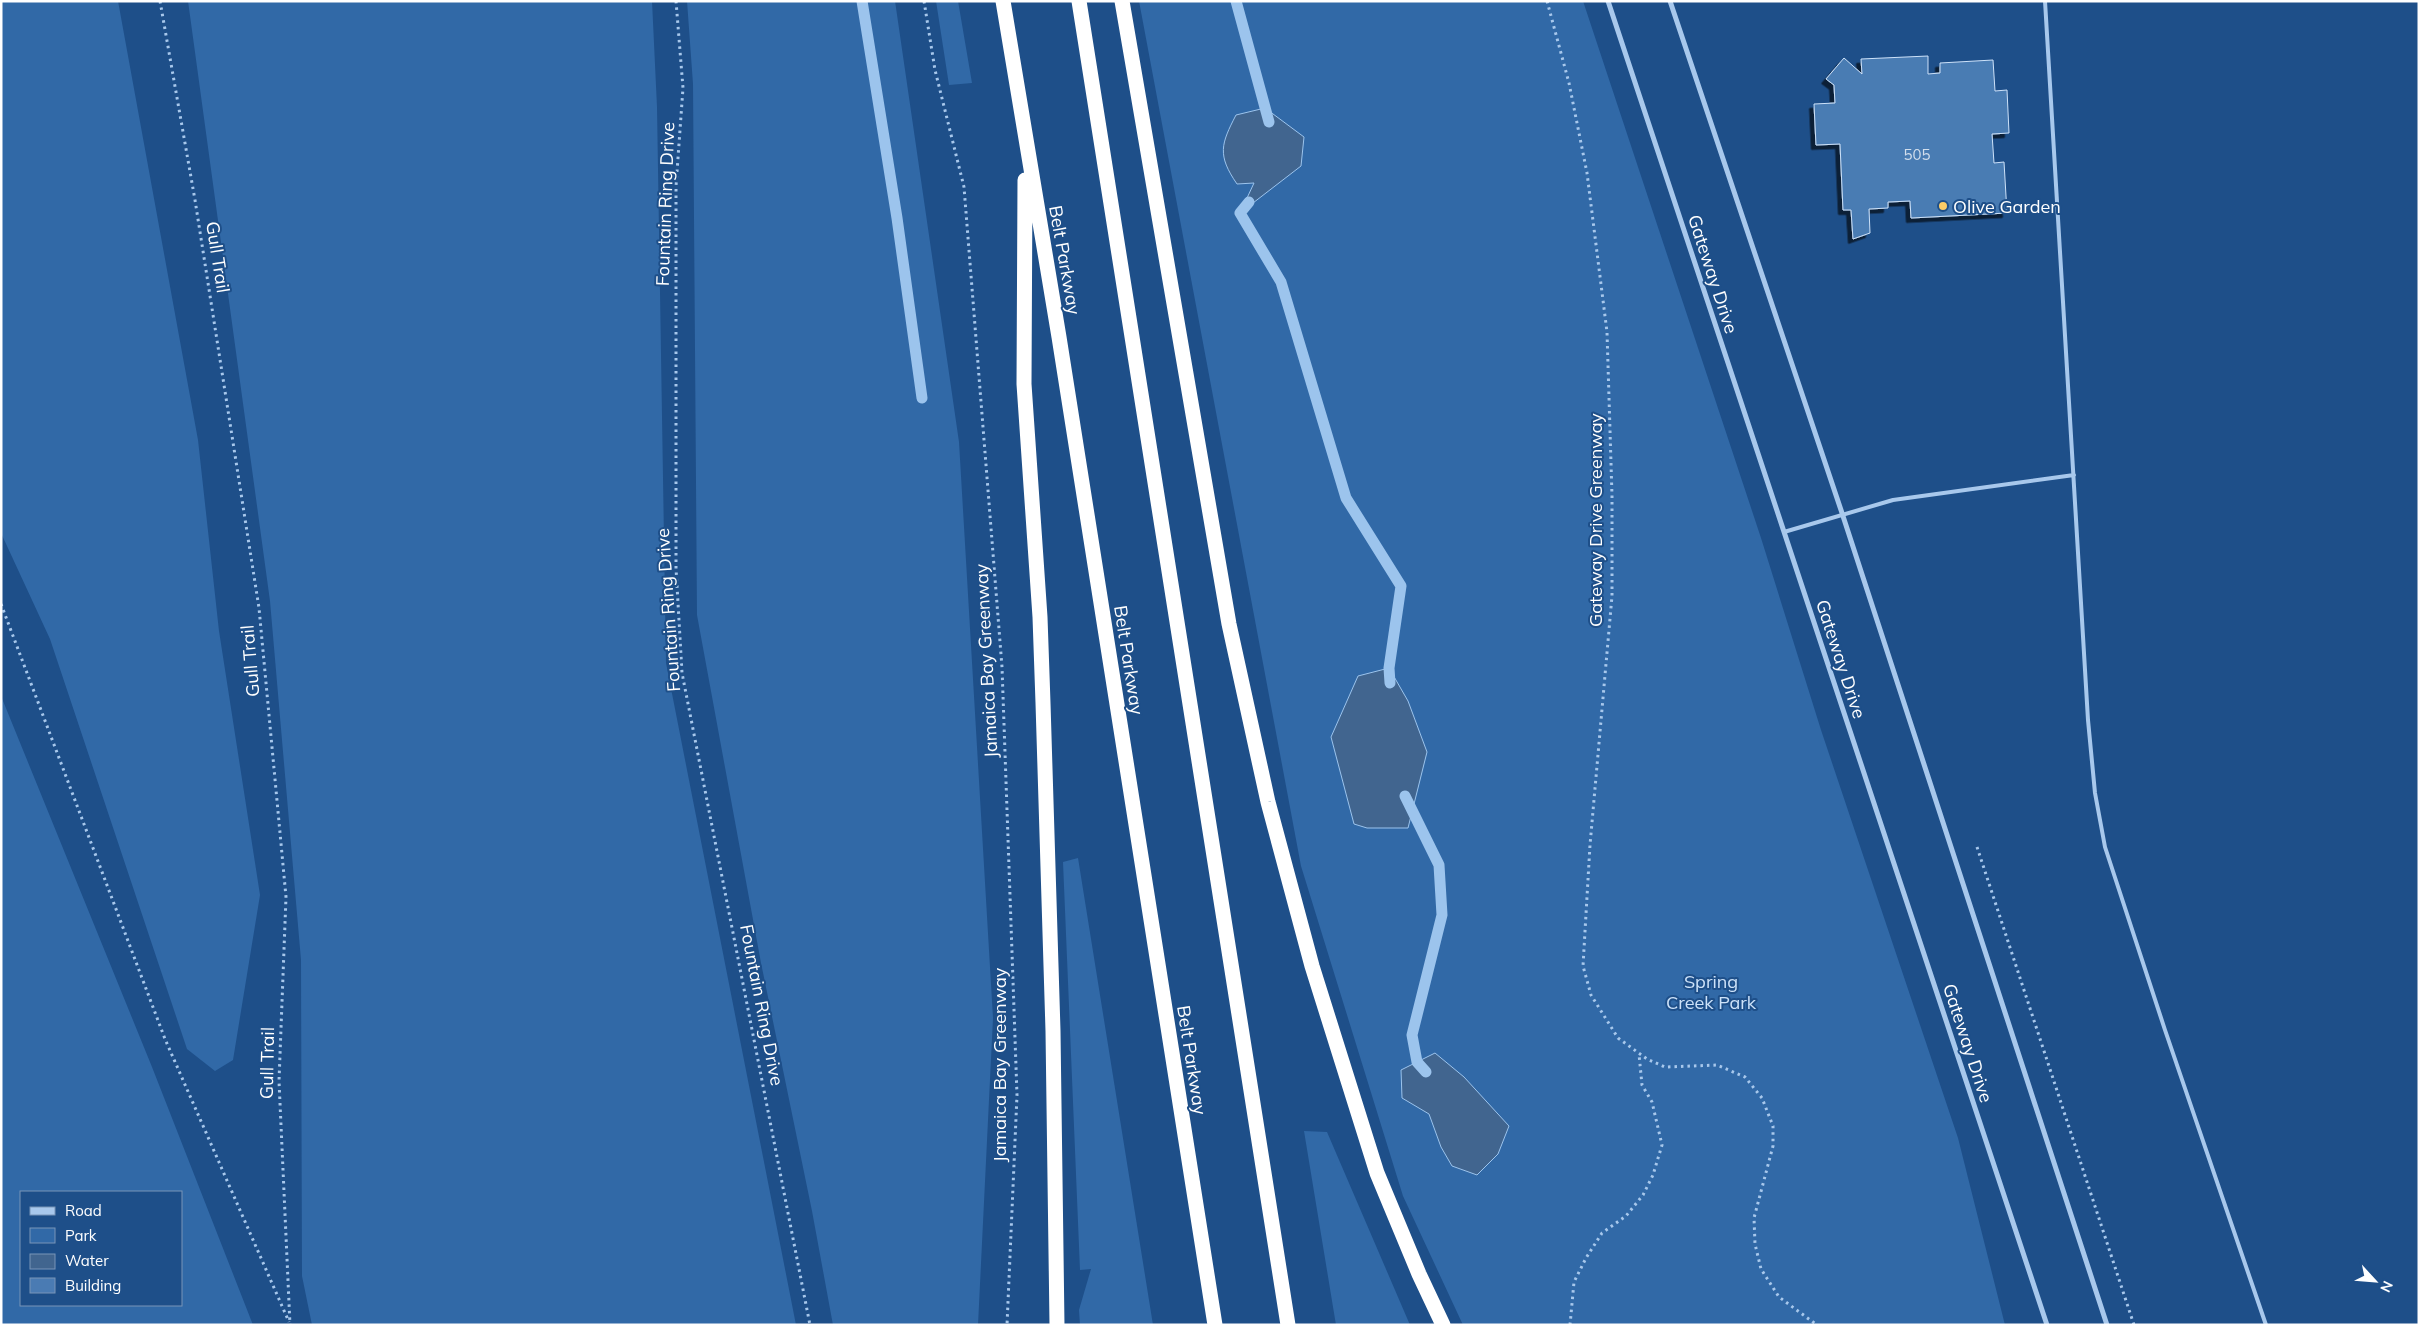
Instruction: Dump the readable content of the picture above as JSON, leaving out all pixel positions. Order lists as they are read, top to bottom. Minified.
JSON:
{"streets":{"highway":["Belt Parkway"],"street":["Gateway Drive"],"path":["Fountain Ring Drive","Gull Trail","Gateway Drive Greenway","Jamaica Bay Greenway"]},"parks":["Spring Creek Park"],"places":["Olive Garden"],"house_numbers":["505"],"legend":["Road","Park","Water","Building"],"north":"bottom right"}
